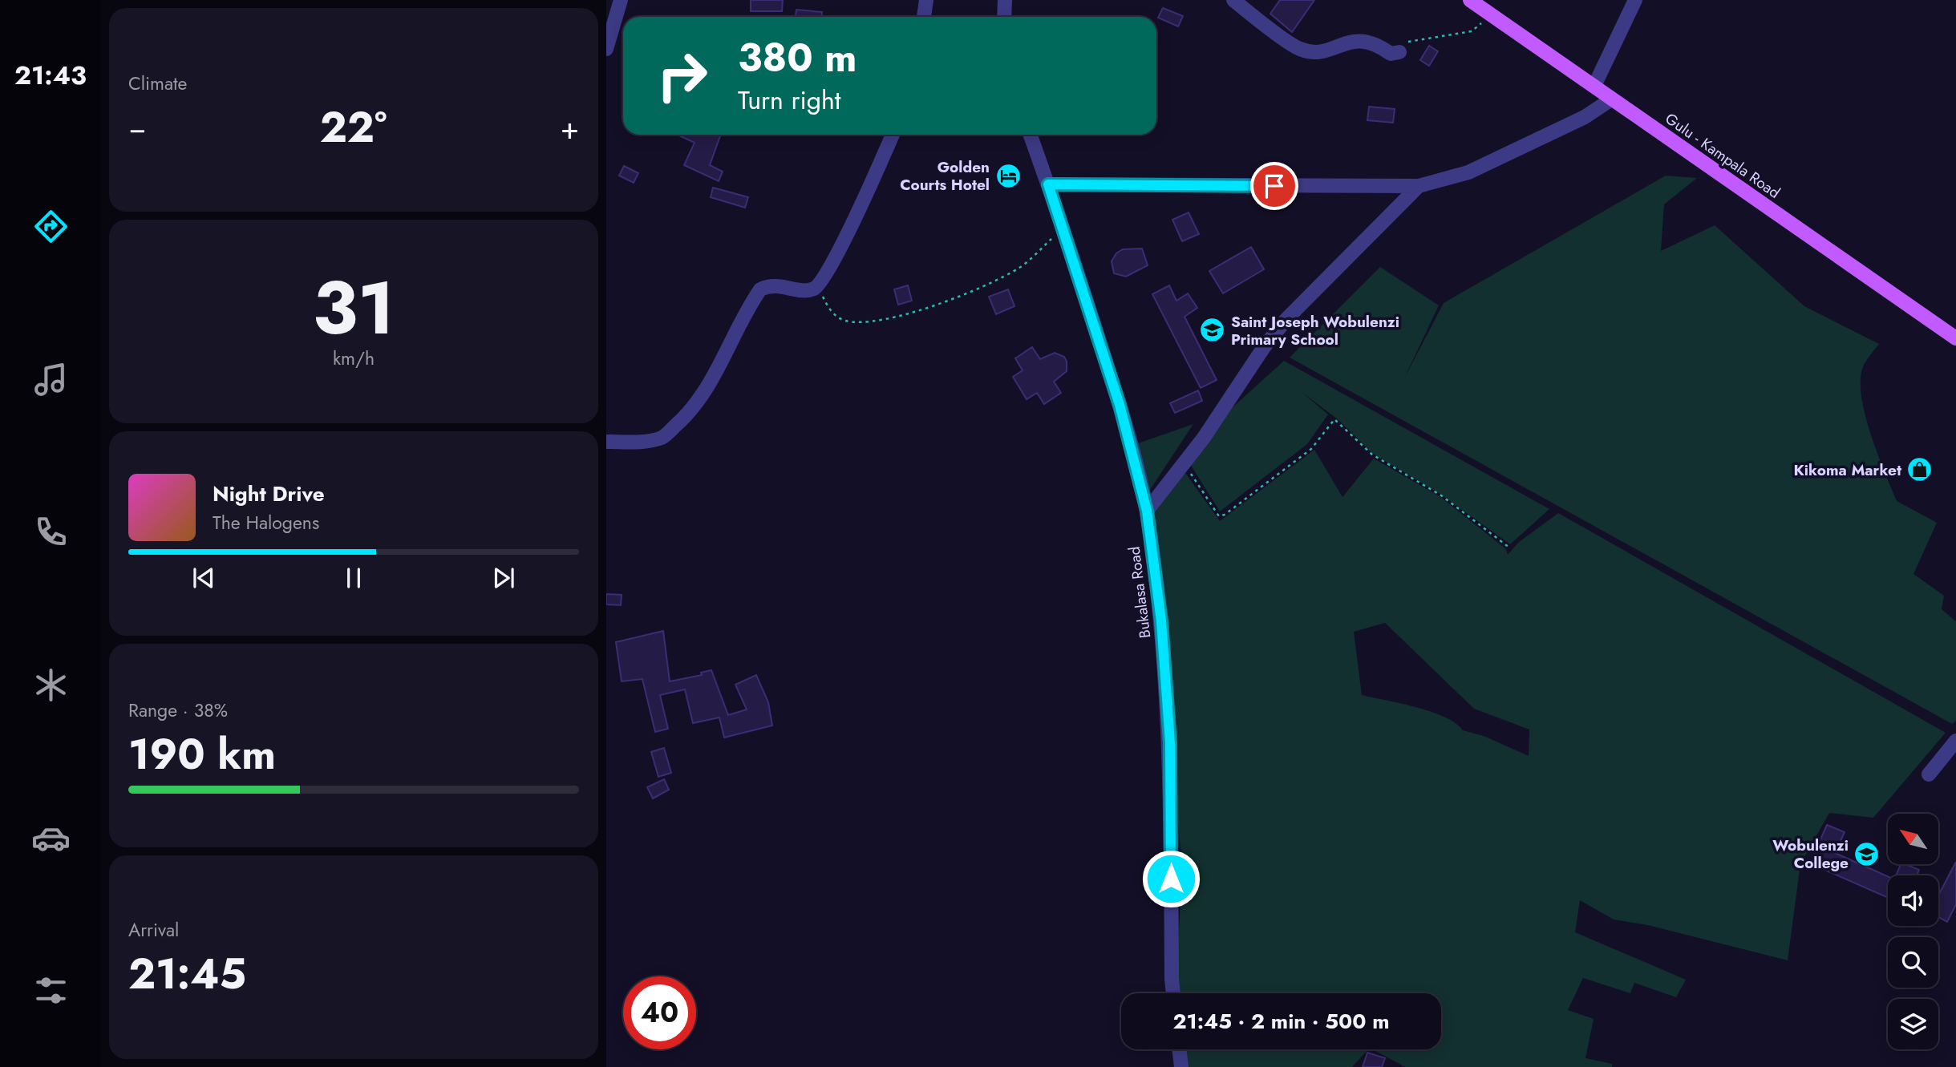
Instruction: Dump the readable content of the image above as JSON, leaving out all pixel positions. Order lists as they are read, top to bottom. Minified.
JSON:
{"streets":{"main road":["Gulu - Kampala Road"],"street":["Bukalasa Road"]},"places":{"hotel":["Golden Courts Hotel"],"school or university":["Saint Joseph Wobulenzi Primary School","Wobulenzi College"],"shop":["Kikoma Market"]},"north":"top left","page":{"tabs":"21:43","tile":["Climate",["31","km/h"],["Range · 38%","190 km"],["Arrival","21:45"]],"turn":["380 m","Turn right"],"heat":["−","22°","+"],"song":["Night Drive","The Halogens"],"limit":"40","trip":"21:45 · 2 min · 500 m"}}
